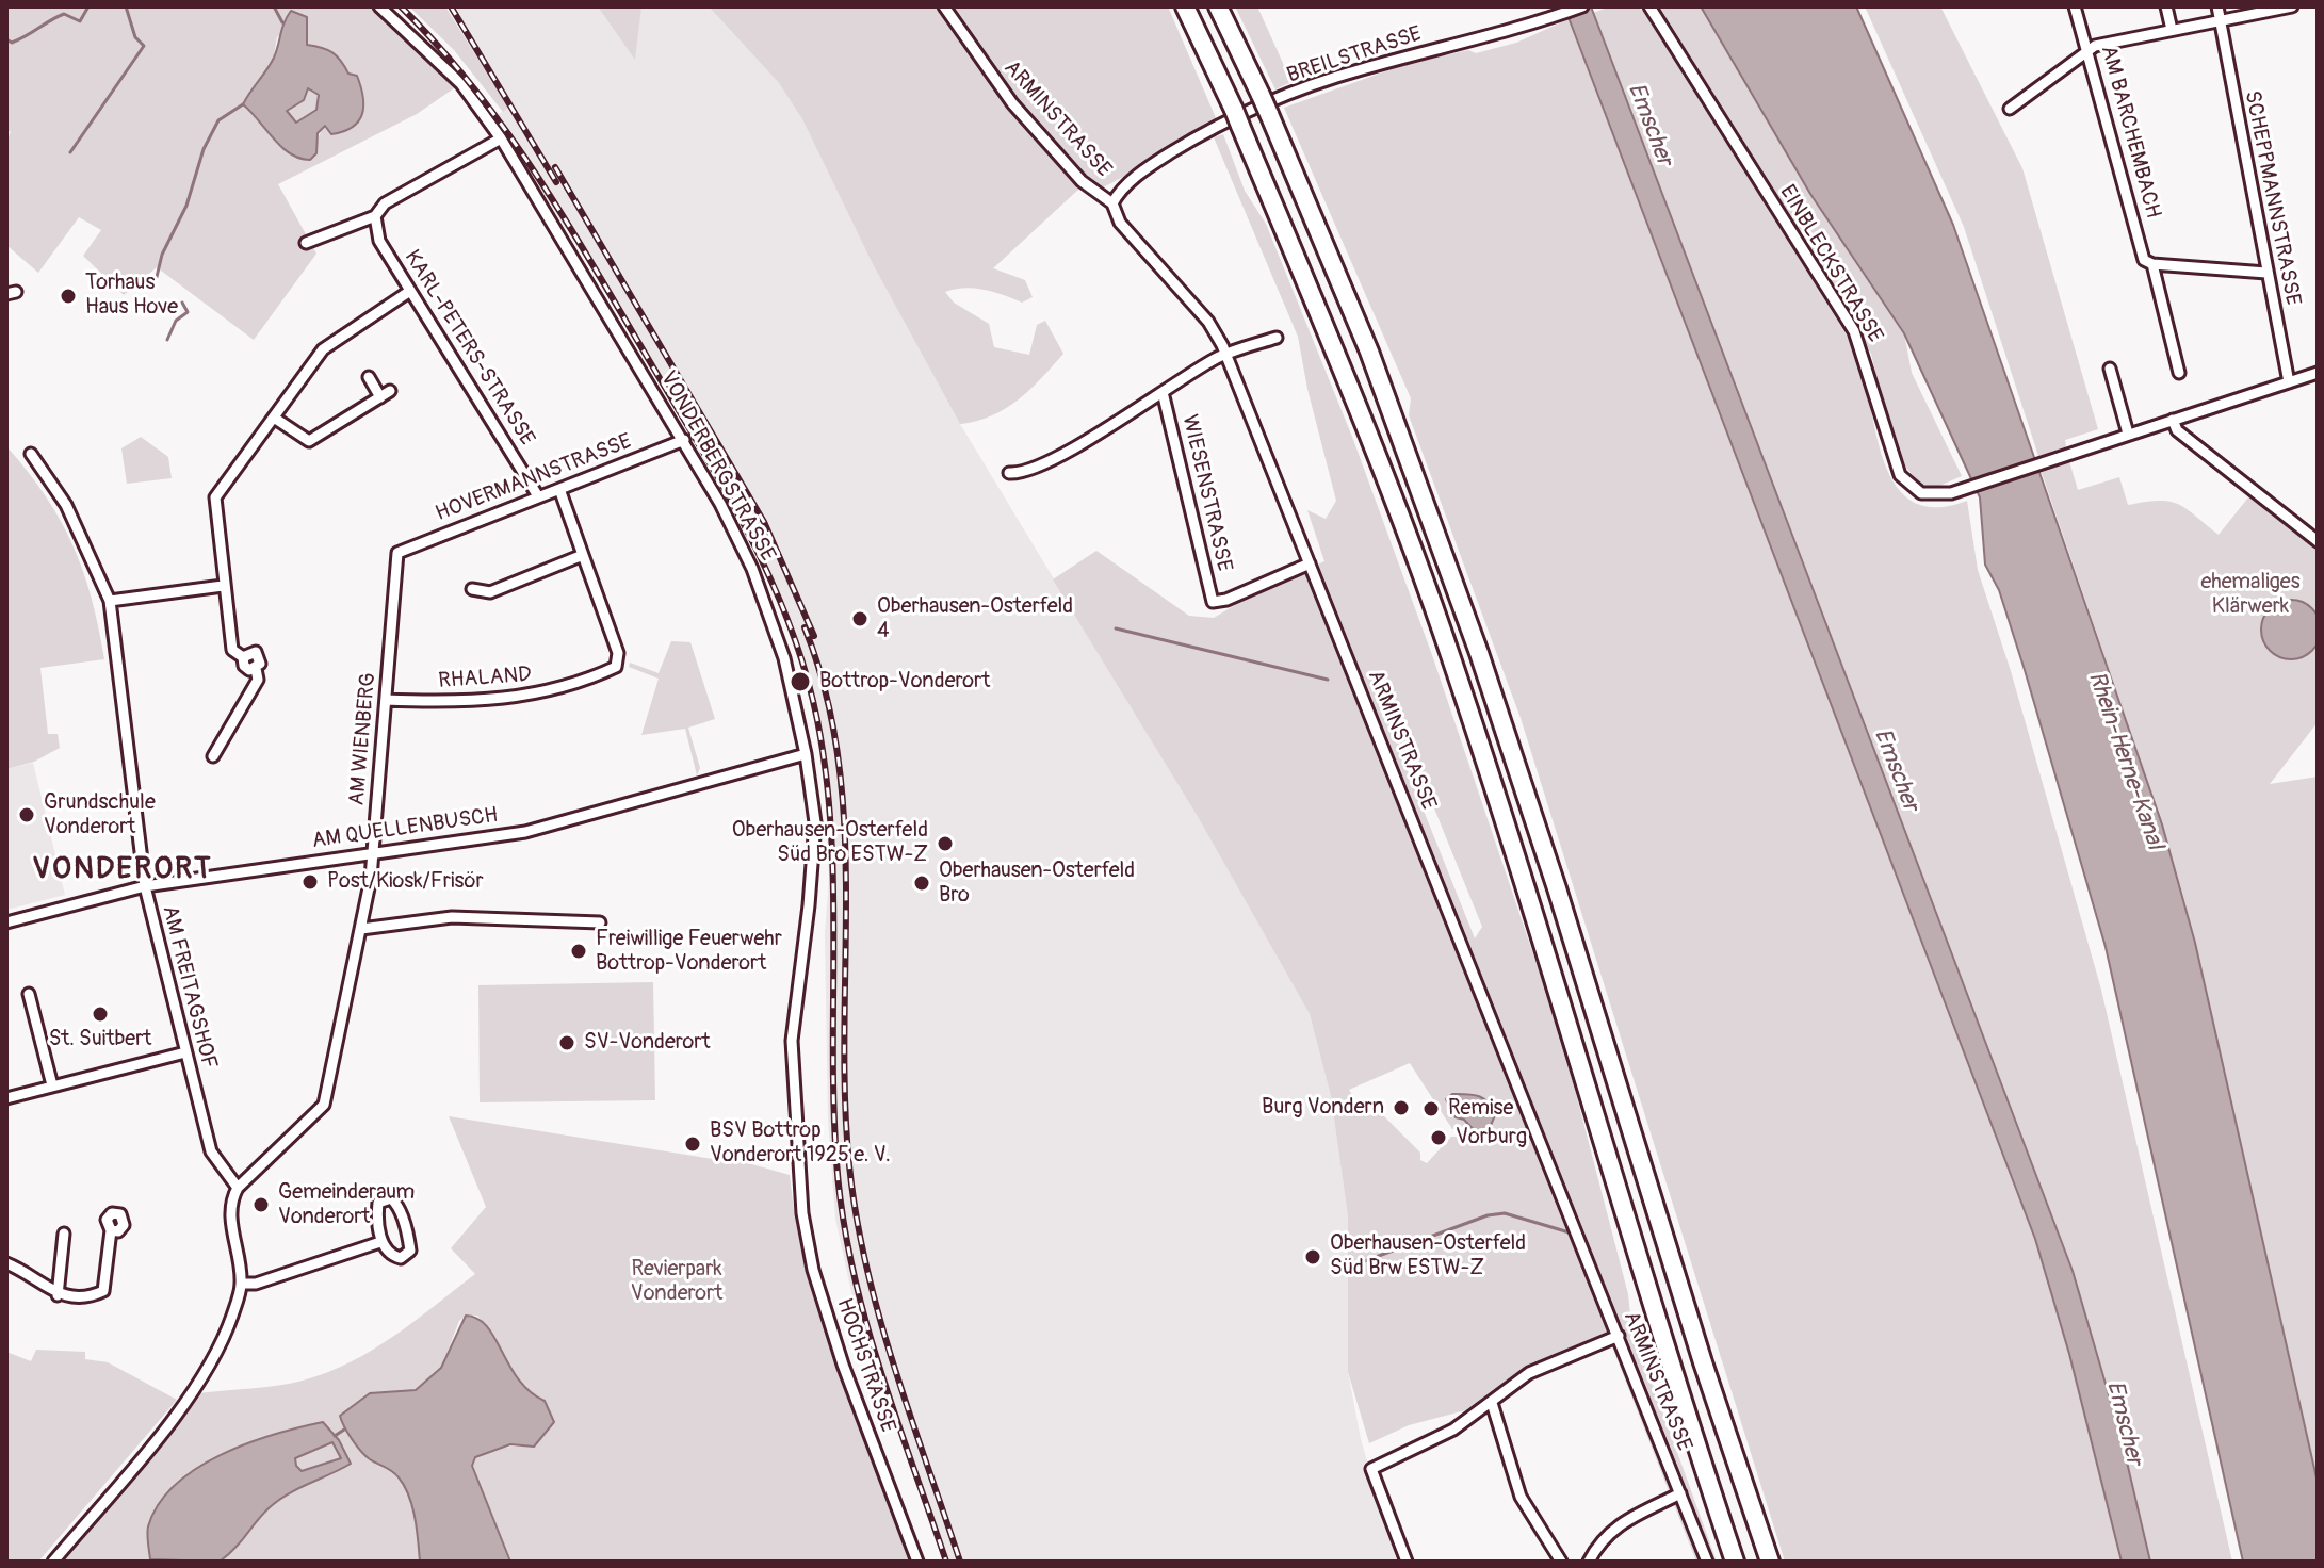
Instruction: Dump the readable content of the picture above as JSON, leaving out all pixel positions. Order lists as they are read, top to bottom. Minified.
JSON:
{"streets":{"street":["BREILSTRASSE","ARMINSTRASSE","AM BARCHEMBACH","SCHEPPMANNSTRASSE","EINBLECKSTRASSE","KARL-PETERS-STRASSE","VONDERBERGSTRASSE","HOVERMANNSTRASSE","WIESENSTRASSE","RHALAND","AM WIENBERG","AM QUELLENBUSCH","AM FREITAGSHOF","HOCHSTRASSE"]},"crossings":[["BREILSTRASSE","ARMINSTRASSE"],["ARMINSTRASSE","WIESENSTRASSE"],["SCHEPPMANNSTRASSE","EINBLECKSTRASSE"],["KARL-PETERS-STRASSE","HOVERMANNSTRASSE"],["VONDERBERGSTRASSE","HOVERMANNSTRASSE"],["VONDERBERGSTRASSE","AM QUELLENBUSCH"],["VONDERBERGSTRASSE","HOCHSTRASSE"],["HOVERMANNSTRASSE","RHALAND"],["HOVERMANNSTRASSE","AM WIENBERG"],["RHALAND","AM WIENBERG"],["AM WIENBERG","AM QUELLENBUSCH"],["AM WIENBERG","AM FREITAGSHOF"],["AM QUELLENBUSCH","AM FREITAGSHOF"]],"districts":["VONDERORT"],"water":["Emscher","Rhein-Herne-Kanal"],"parks":["ehemaliges Klärwerk","Revierpark Vonderort"],"places":["Torhaus Haus Hove","Oberhausen-Osterfeld 4","Bottrop-Vonderort","Grundschule Vonderort","Oberhausen-Osterfeld Süd Bro ESTW-Z","Post/Kiosk/Frisör","Oberhausen-Osterfeld Bro","Freiwillige Feuerwehr Bottrop-Vonderort","St. Suitbert","SV-Vonderort","Burg Vondern","Remise","Vorburg","BSV Bottrop Vonderort 1925 e. V.","Gemeinderaum Vonderort","Oberhausen-Osterfeld Süd Brw ESTW-Z"]}
